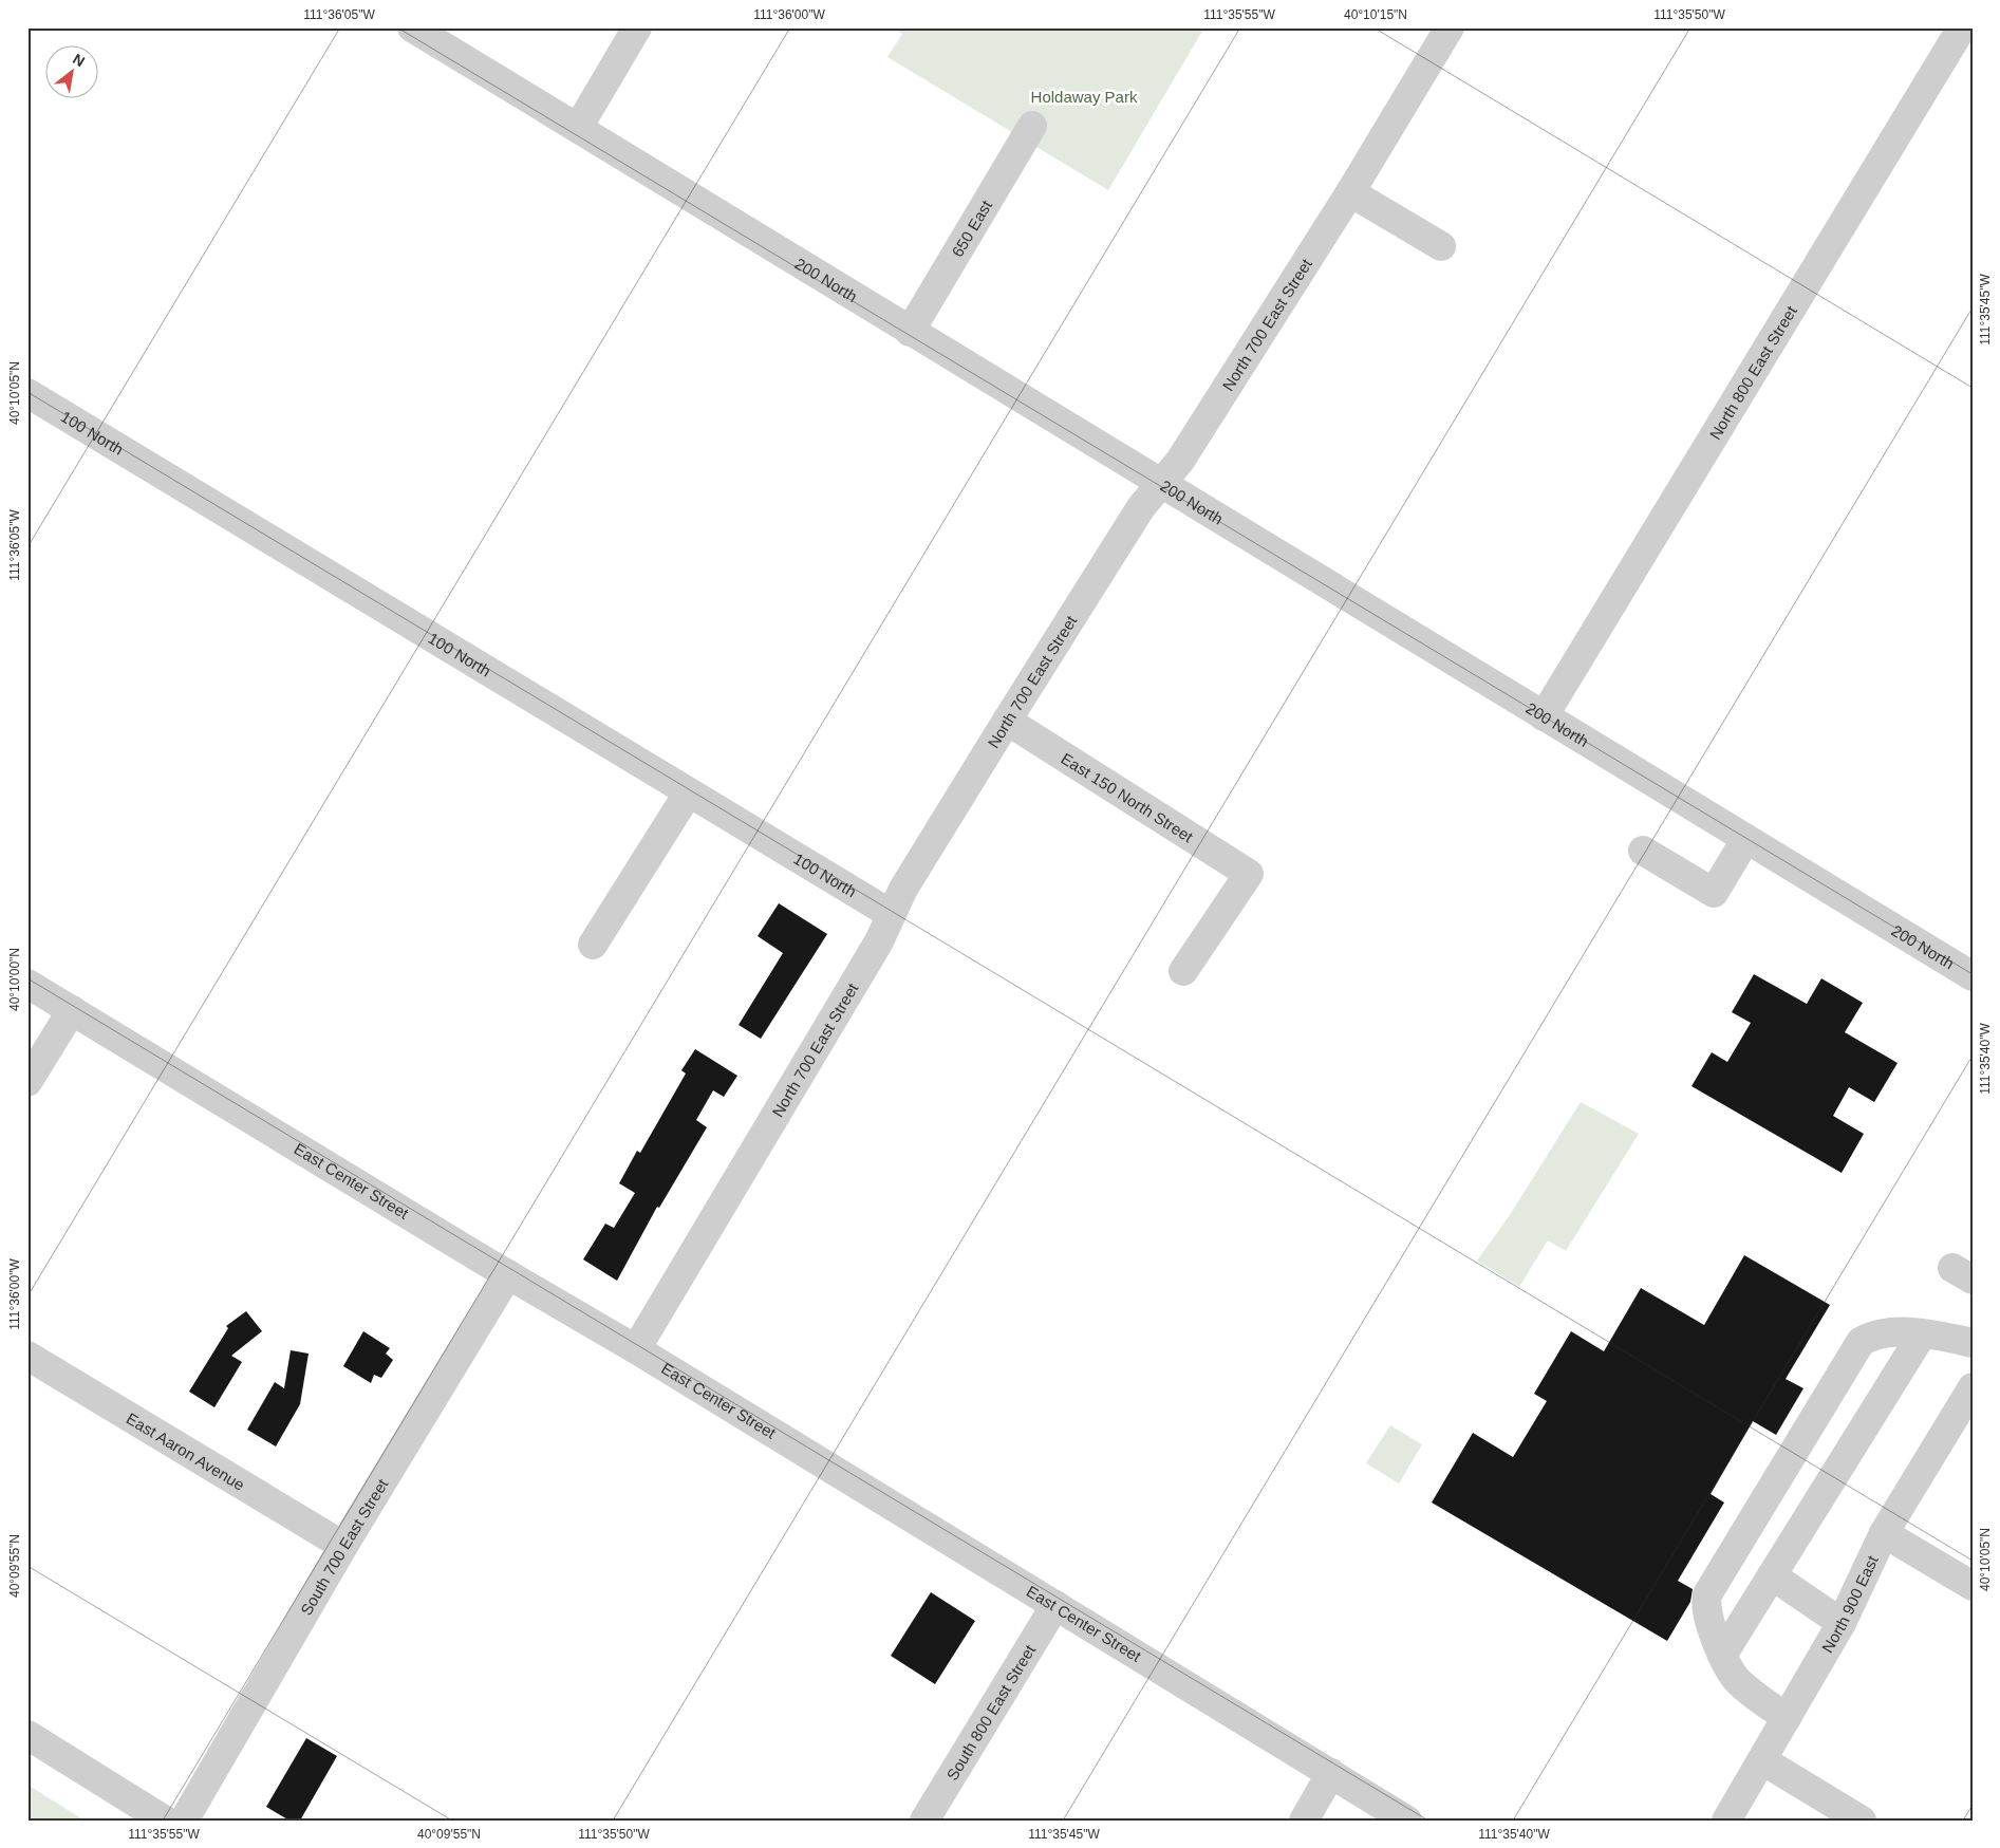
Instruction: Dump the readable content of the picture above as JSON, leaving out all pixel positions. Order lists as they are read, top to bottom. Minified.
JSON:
{"streets":{"street":["650 East","200 North","North 700 East Street","North 800 East Street","100 North","East 150 North Street","East Center Street","East Aaron Avenue","South 700 East Street","North 900 East","South 800 East Street"]},"crossings":[["650 East","200 North"],["200 North","North 700 East Street"],["200 North","North 800 East Street"],["North 700 East Street","100 North"],["North 700 East Street","East 150 North Street"],["North 700 East Street","East Center Street"],["East Center Street","South 700 East Street"],["East Center Street","South 800 East Street"],["East Aaron Avenue","South 700 East Street"]],"parks":["Holdaway Park"],"north":"top right","coordinates":["111°36'05\"W","111°36'00\"W","111°35'55\"W","40°10'15\"N","111°35'50\"W","111°35'45\"W","40°10'05\"N","40°10'00\"N","111°35'40\"W","40°09'55\"N"]}
